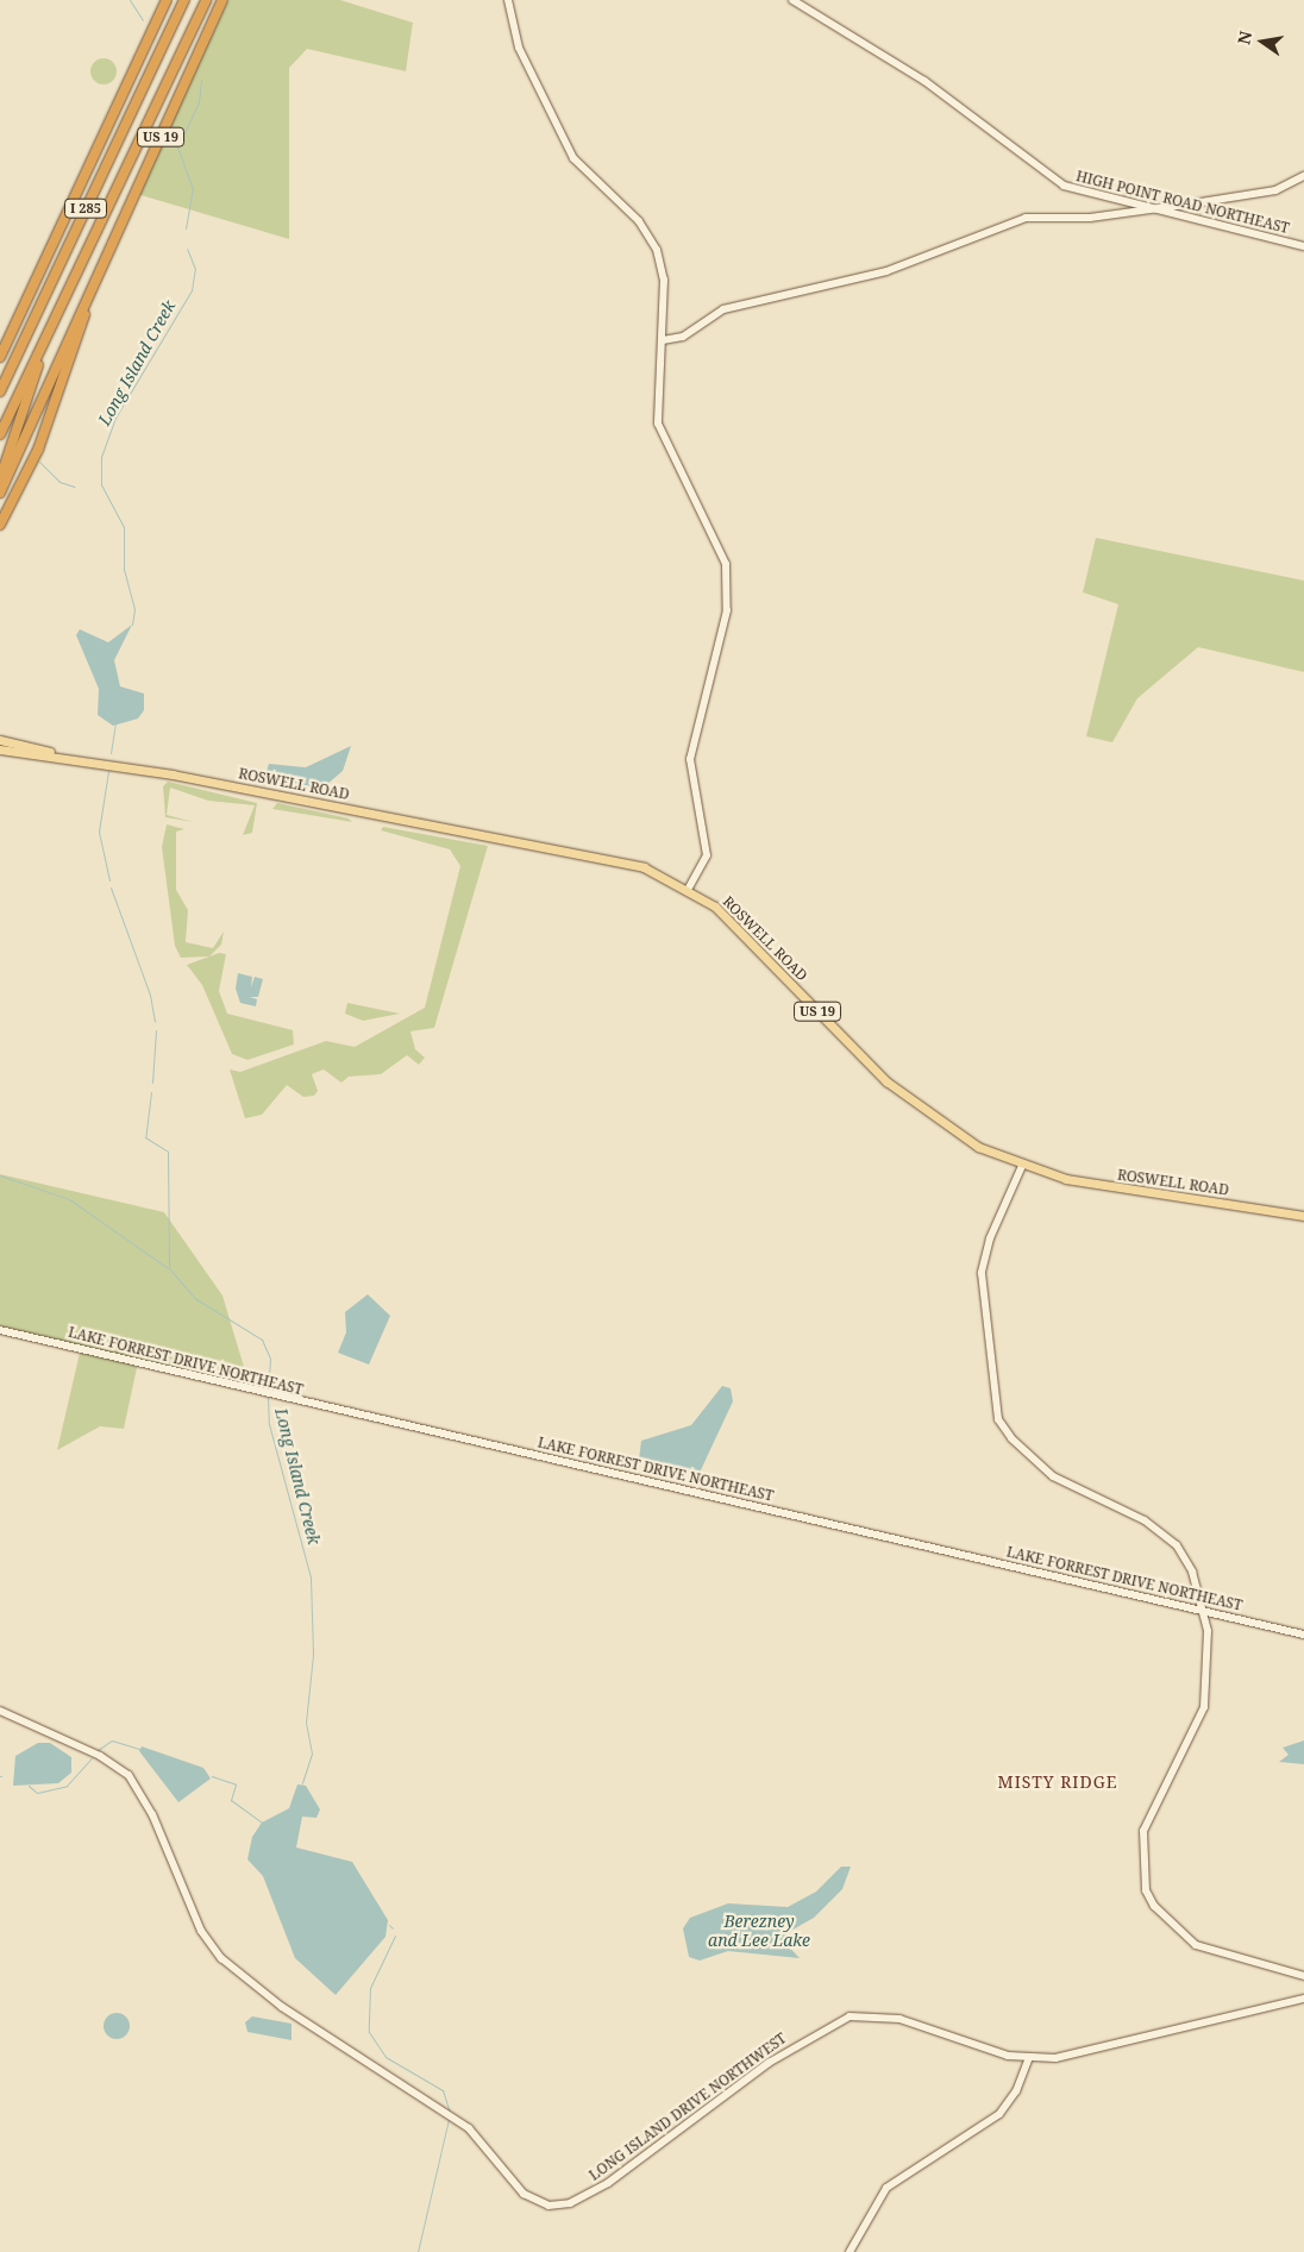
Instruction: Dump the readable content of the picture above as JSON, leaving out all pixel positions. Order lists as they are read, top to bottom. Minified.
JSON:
{"streets":{"highway":["US 19","I 285"],"main road":["ROSWELL ROAD"],"street":["HIGH POINT ROAD NORTHEAST","LAKE FORREST DRIVE NORTHEAST","LONG ISLAND DRIVE NORTHWEST"]},"districts":["MISTY RIDGE"],"water":["Long Island Creek","Berezney and Lee Lake"],"north":"left"}
